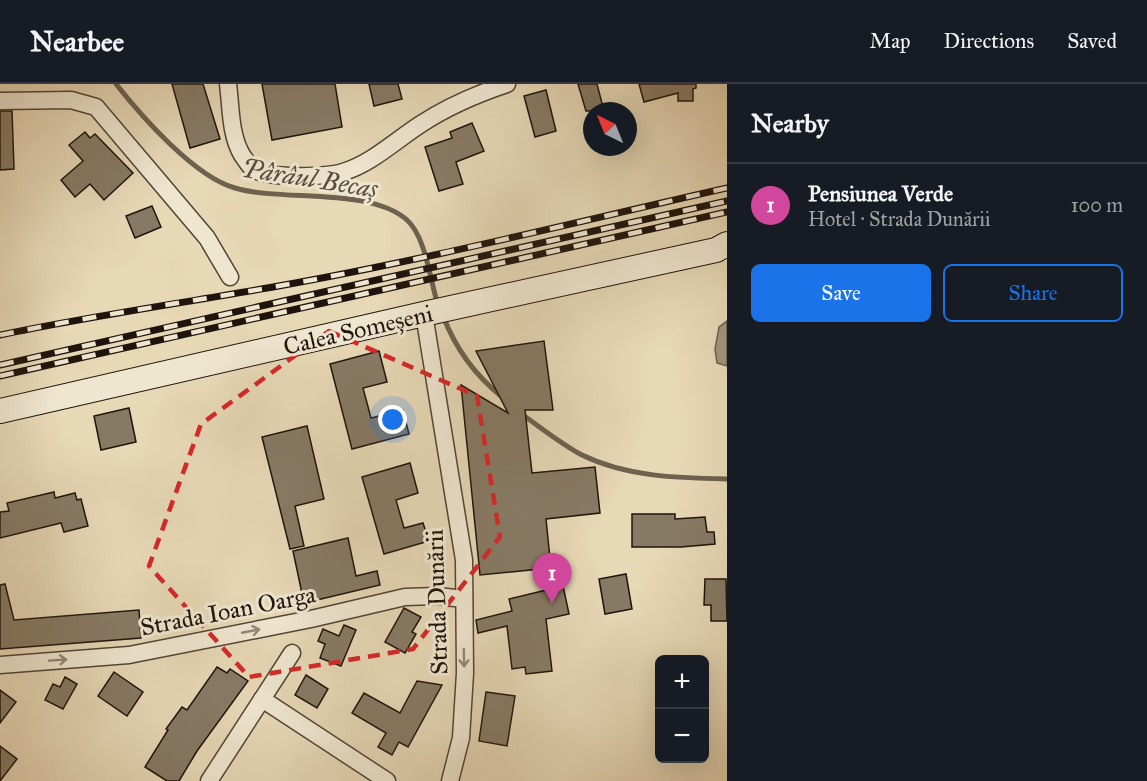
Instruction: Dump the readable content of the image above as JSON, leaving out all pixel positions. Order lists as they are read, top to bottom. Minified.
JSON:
{"streets":{"main road":["Calea Someșeni"],"street":["Strada Dunării","Strada Ioan Oarga"]},"crossings":[["Calea Someșeni","Strada Dunării"],["Strada Dunării","Strada Ioan Oarga"]],"one_way":["Strada Dunării","Strada Ioan Oarga"],"water":["Pârâul Becaș"],"north":"top left","page":{"header":"Nearbee","nav":["Map","Directions","Saved"],"heading":"Nearby","list":[{"mark":"1","name":"Pensiunea Verde","note":"Hotel · Strada Dunării","value":"100 m"}],"buttons":["Save","Share"],"pins":"1","map_buttons":["+","−"]}}
